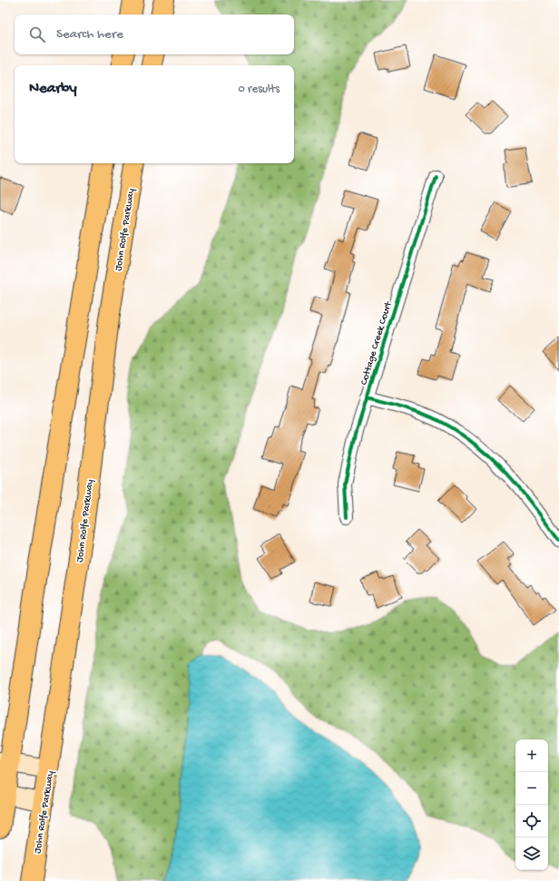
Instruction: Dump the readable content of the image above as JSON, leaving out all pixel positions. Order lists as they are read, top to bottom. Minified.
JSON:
{"streets":{"main road":["John Rolfe Parkway"],"street":["Cottage Creek Court"]},"page":{"search":"Search here","heading":["Nearby","0 results"],"map_buttons":["+","−"]}}
